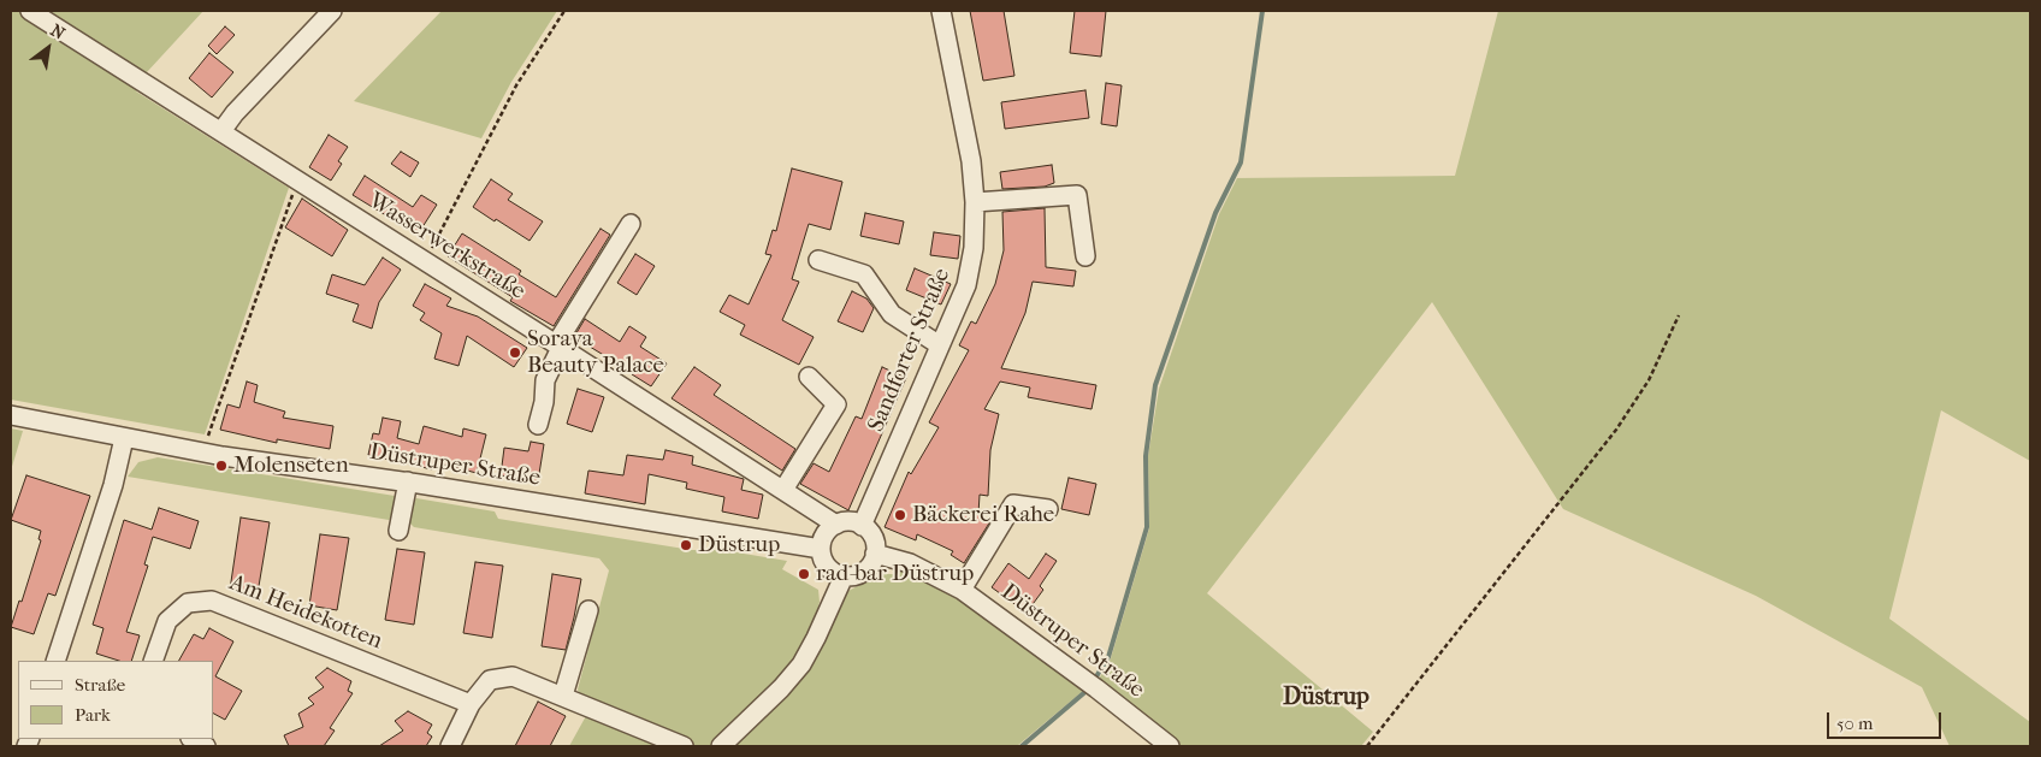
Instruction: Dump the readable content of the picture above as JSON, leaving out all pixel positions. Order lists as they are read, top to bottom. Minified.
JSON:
{"streets":{"street":["Wasserwerkstraße","Sandforter Straße","Düstruper Straße","Am Heidekotten"]},"crossings":[["Wasserwerkstraße","Sandforter Straße"],["Wasserwerkstraße","Düstruper Straße"],["Sandforter Straße","Düstruper Straße"]],"districts":["Düstrup"],"places":["Soraya Beauty Palace","Molenseten","Bäckerei Rahe","Düstrup","rad-bar Düstrup"],"legend":["Straße","Park"],"scale_bar":"50 m","north":"top right"}
